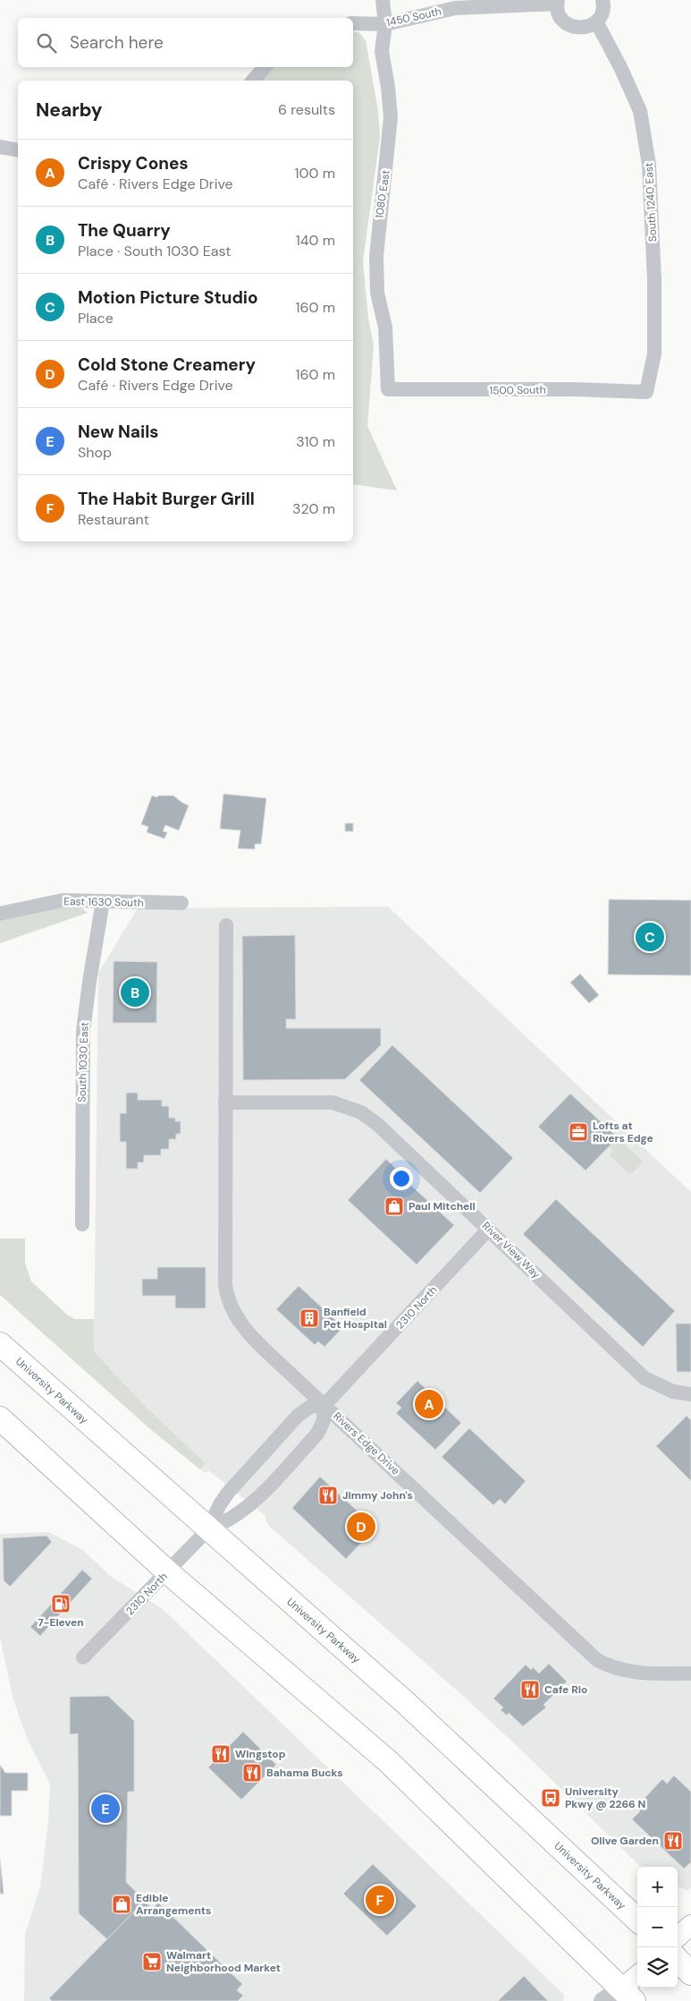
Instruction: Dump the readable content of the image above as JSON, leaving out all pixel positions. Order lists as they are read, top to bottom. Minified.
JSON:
{"streets":{"main road":["University Parkway"],"street":["1450 South","1080 East","South 1240 East","1500 South","East 1630 South","South 1030 East","River View Way","2310 North","Rivers Edge Drive"]},"crossings":[["1450 South","1080 East"],["1080 East","1500 South"],["South 1240 East","1500 South"],["East 1630 South","South 1030 East"],["River View Way","2310 North"],["River View Way","Rivers Edge Drive"],["2310 North","University Parkway"],["2310 North","Rivers Edge Drive"]],"places":{"office":["Lofts at Rivers Edge"],"shop":["Paul Mitchell","Edible Arrangements"],"building":["Banfield Pet Hospital"],"restaurant":["Jimmy John's","Cafe Rio","Wingstop","Bahama Bucks","Olive Garden"],"fuel station":["7-Eleven"],"bus stop":["University Pkwy @ 2266 N"],"supermarket":["Walmart Neighborhood Market"]},"page":{"search":"Search here","heading":["Nearby","6 results"],"list":[{"mark":"A","name":"Crispy Cones","note":"Café · Rivers Edge Drive","value":"100 m"},{"mark":"B","name":"The Quarry","note":"Place · South 1030 East","value":"140 m"},{"mark":"C","name":"Motion Picture Studio","note":"Place","value":"160 m"},{"mark":"D","name":"Cold Stone Creamery","note":"Café · Rivers Edge Drive","value":"160 m"},{"mark":"E","name":"New Nails","note":"Shop","value":"310 m"},{"mark":"F","name":"The Habit Burger Grill","note":"Restaurant","value":"320 m"}],"pins":["C","B","A","D","E","F"],"map_buttons":["+","−"]}}
